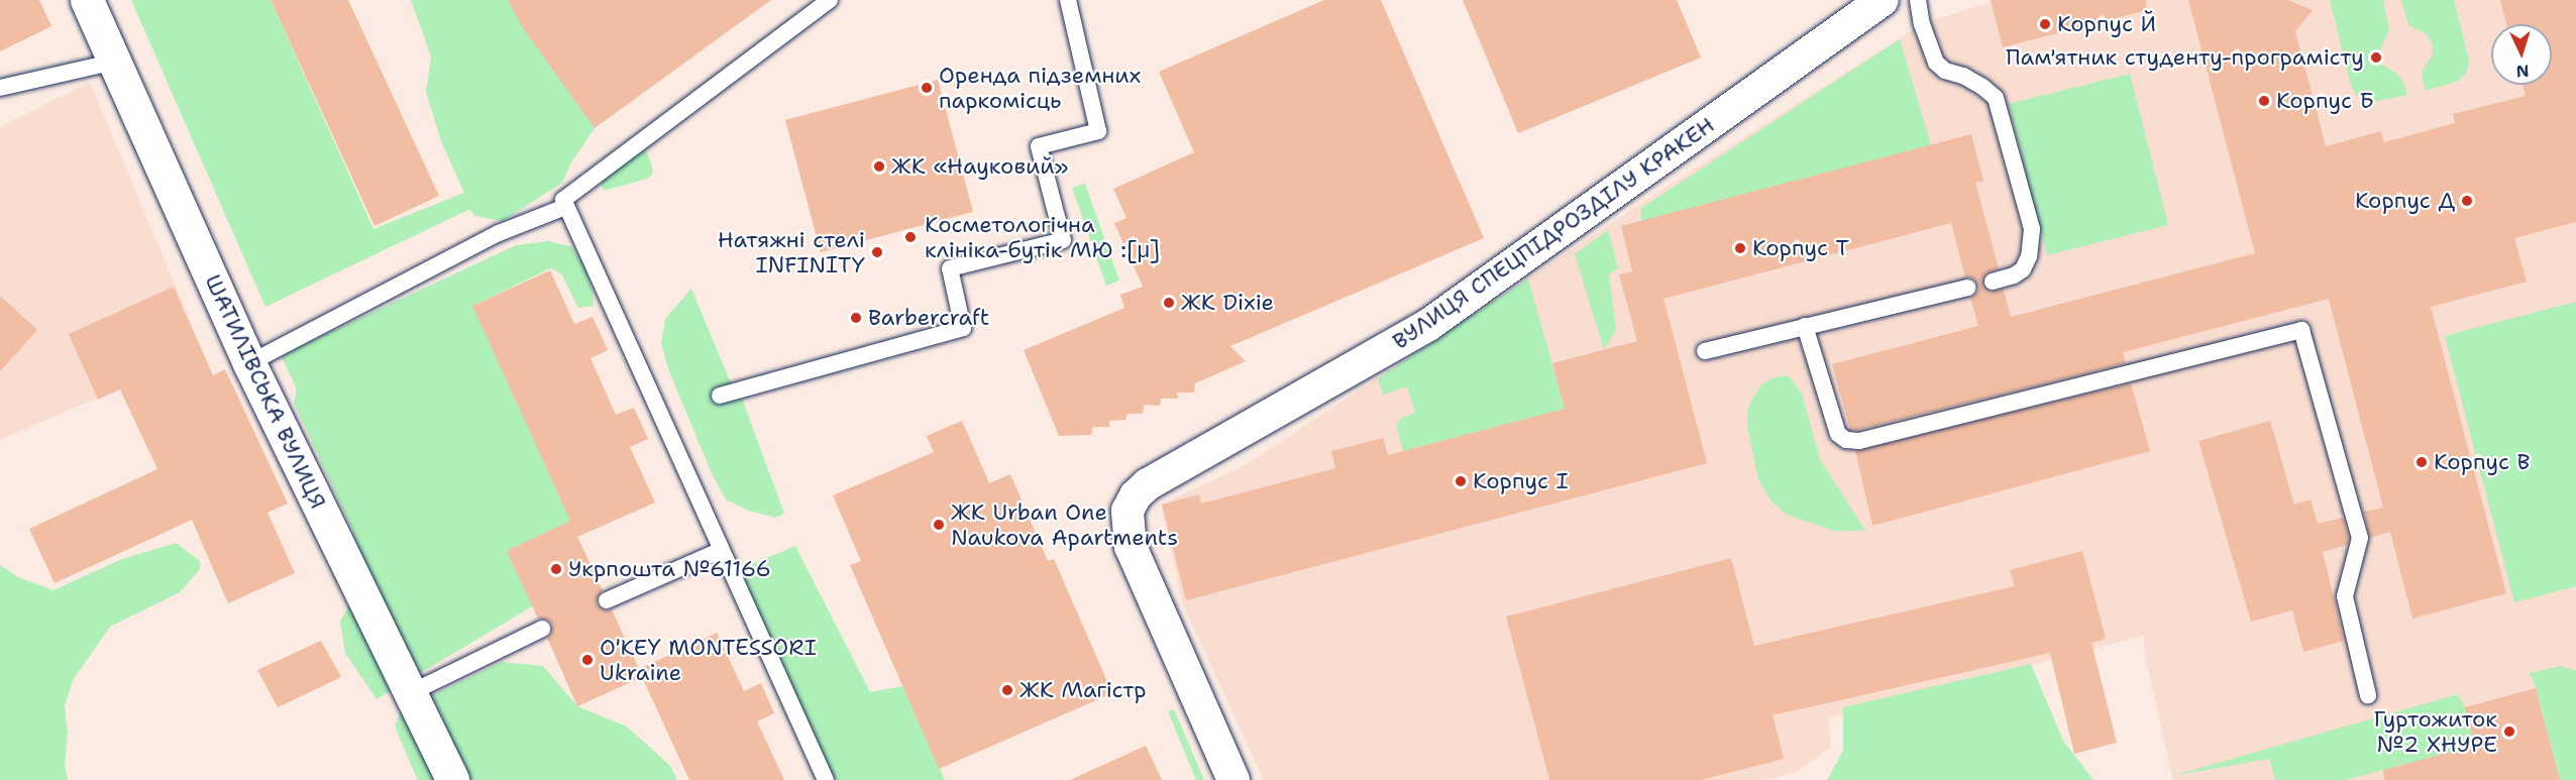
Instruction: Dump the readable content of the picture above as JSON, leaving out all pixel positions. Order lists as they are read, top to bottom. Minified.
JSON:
{"streets":{"street":["ВУЛИЦЯ СПЕЦПІДРОЗДІЛУ КРАКЕН","ШАТИЛІВСЬКА ВУЛИЦЯ"]},"places":["Корпус Й","Пам'ятник студенту-програмісту","Оренда підземних паркомісць","Корпус Б","ЖК «Науковий»","Корпус Д","Косметологічна клініка-бутік МЮ :[μ]","Корпус T","Натяжні стелі INFINITY","ЖК Dixie","Barbercraft","Корпус В","Корпус І","ЖК Urban One Naukova Apartments","Укрпошта №61166","O'KEY MONTESSORI Ukraine","ЖК Магістр","Гуртожиток №2 ХНУРЕ"],"north":"bottom"}
